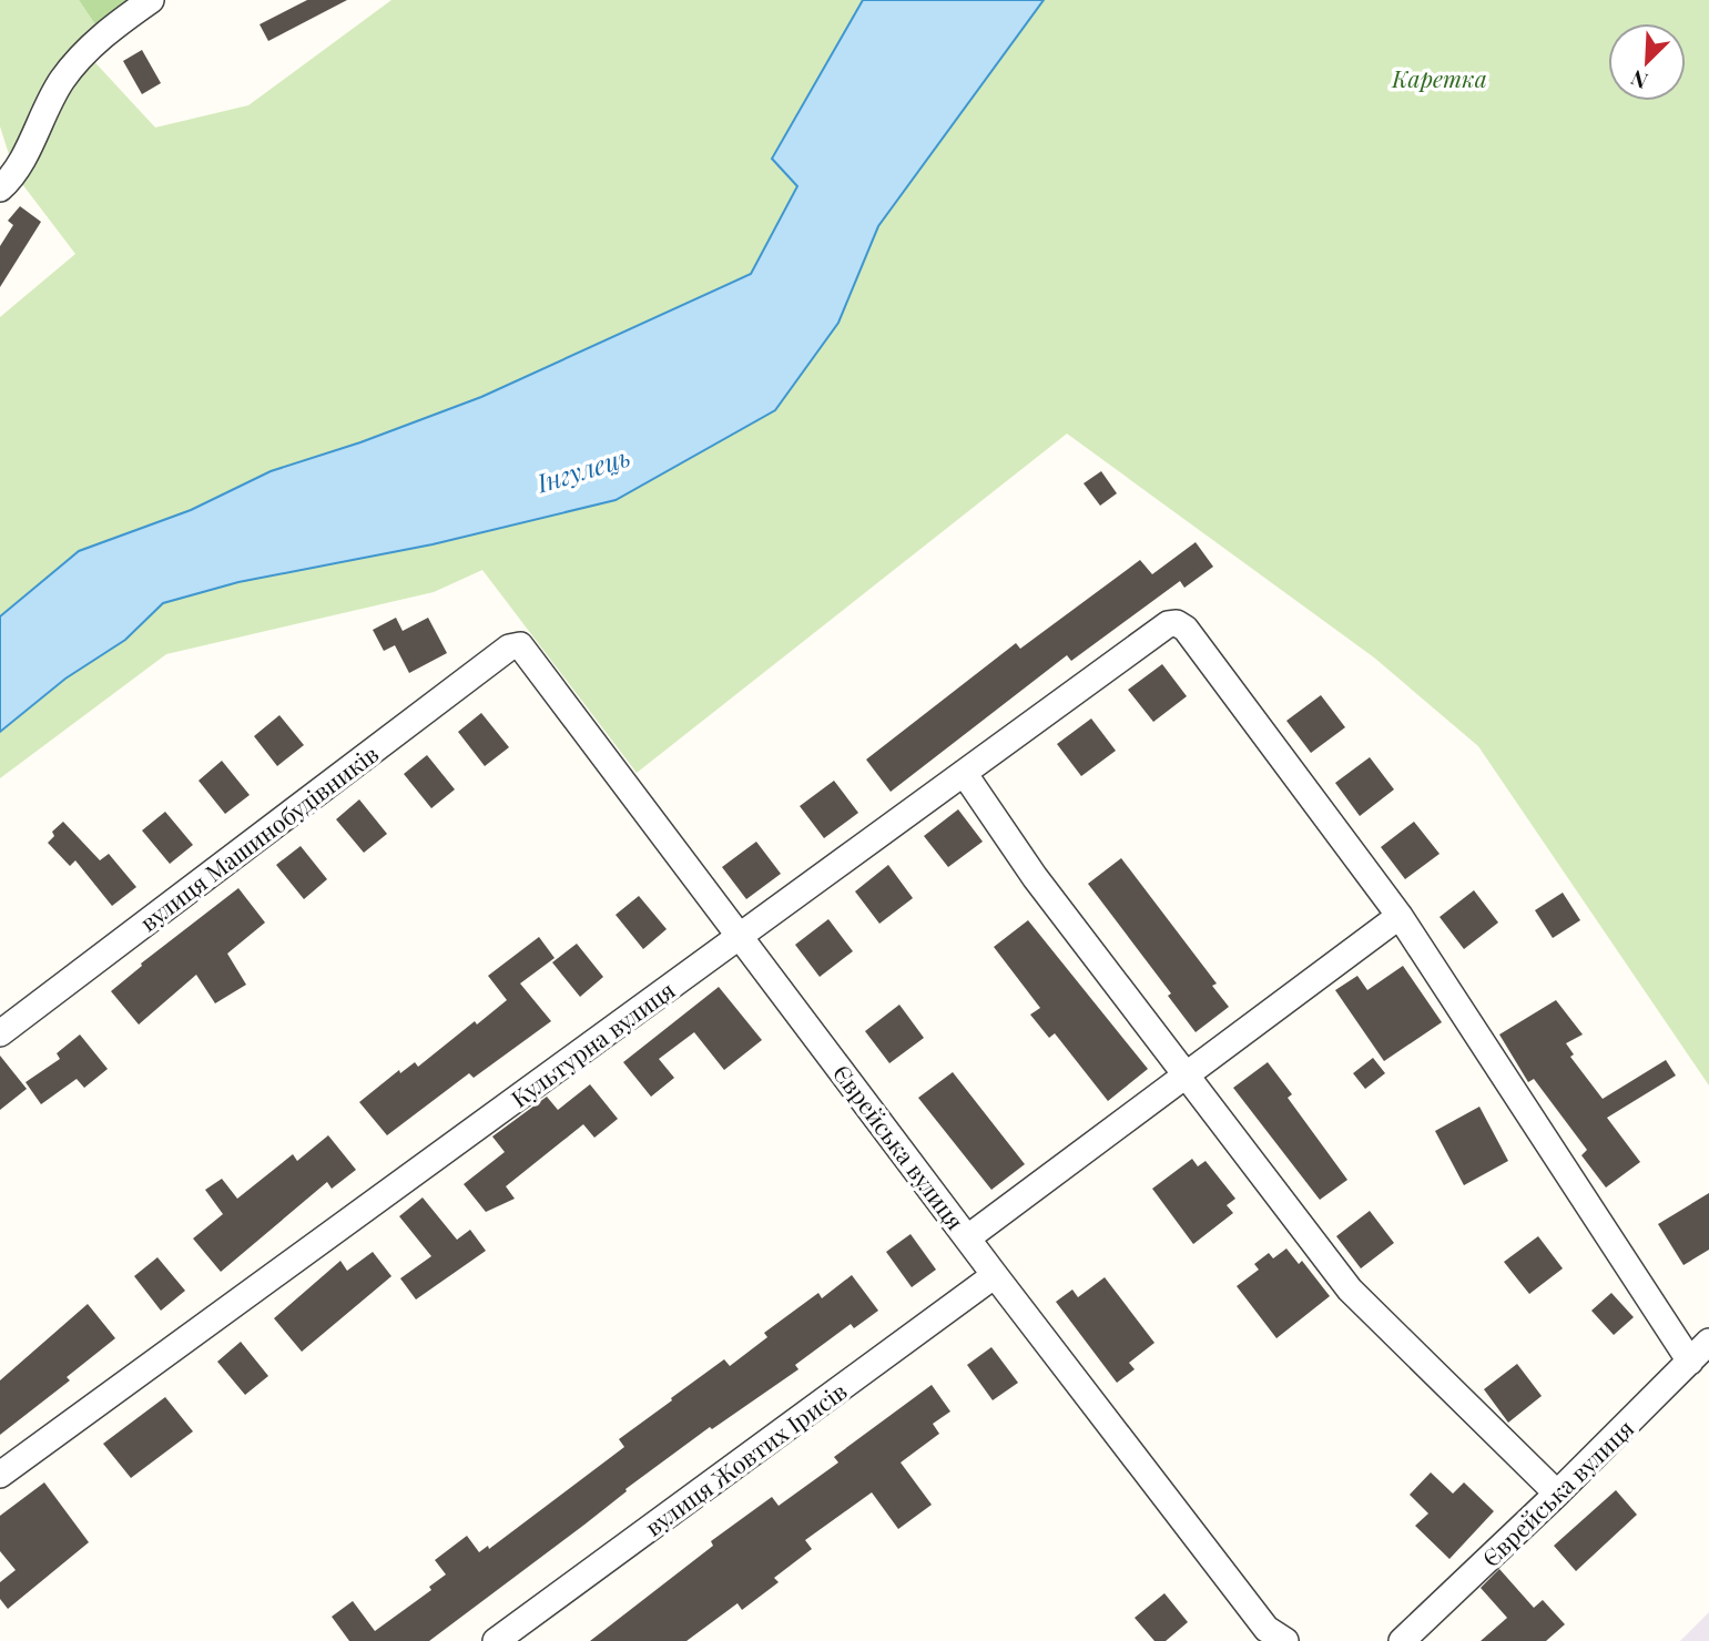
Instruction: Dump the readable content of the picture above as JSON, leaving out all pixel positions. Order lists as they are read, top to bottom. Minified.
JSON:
{"streets":{"street":["вулиця Машинобудівників","Культурна вулиця","Єврейська вулиця","вулиця Жовтих Ірисів"]},"crossings":[["вулиця Машинобудівників","Єврейська вулиця"],["Культурна вулиця","Єврейська вулиця"],["Єврейська вулиця","вулиця Жовтих Ірисів"]],"water":["Інгулець"],"parks":["Каретка"],"north":"bottom left"}
